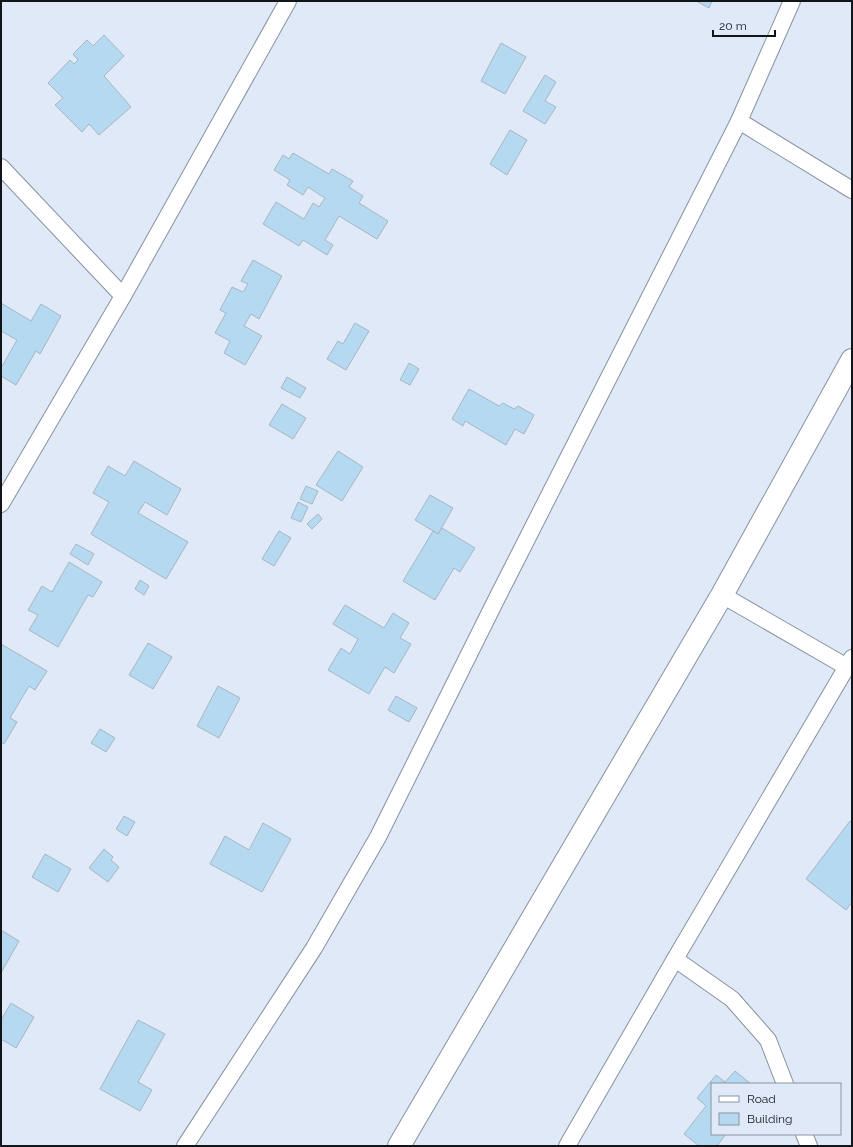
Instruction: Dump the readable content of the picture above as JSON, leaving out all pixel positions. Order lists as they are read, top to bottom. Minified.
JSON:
{"legend":["Road","Building"],"scale_bar":"20 m"}
